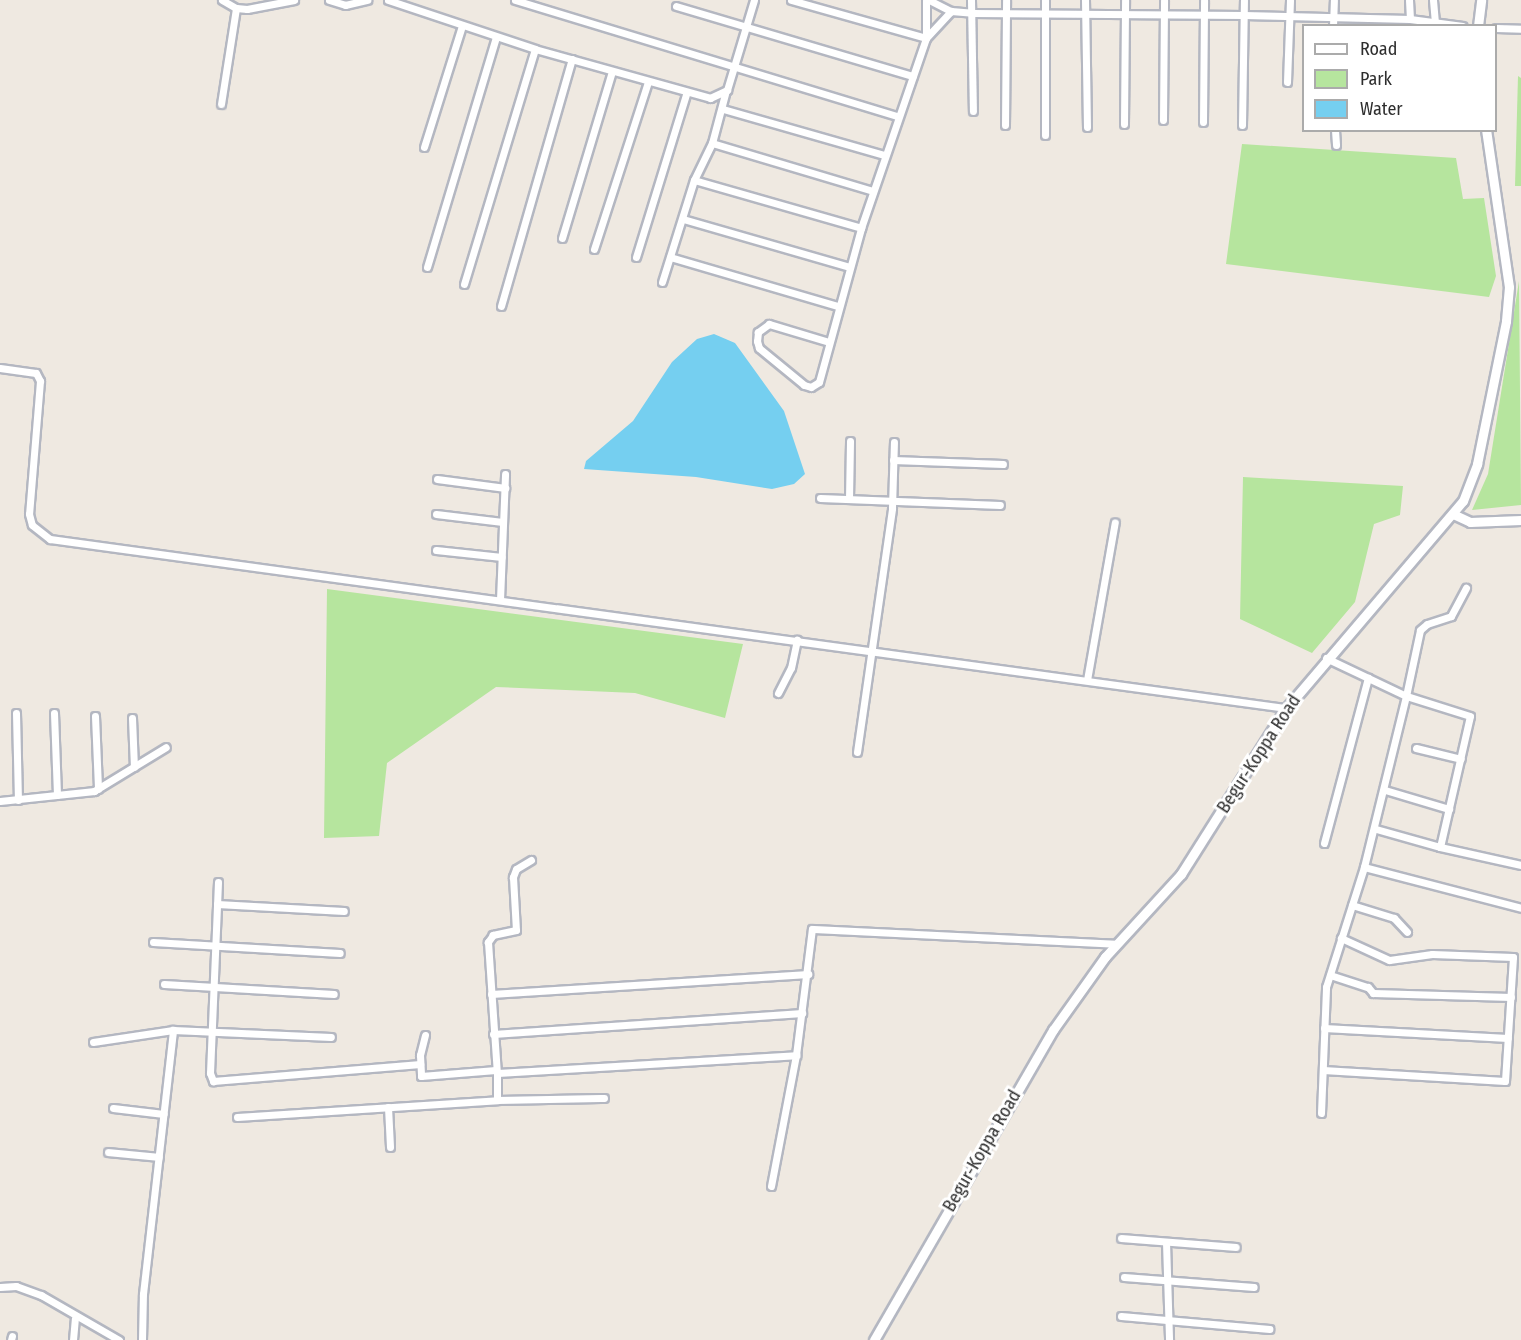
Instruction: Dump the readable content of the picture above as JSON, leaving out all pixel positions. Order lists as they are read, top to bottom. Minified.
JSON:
{"streets":{"main road":["Begur-Koppa Road"]},"legend":["Road","Park","Water"]}
